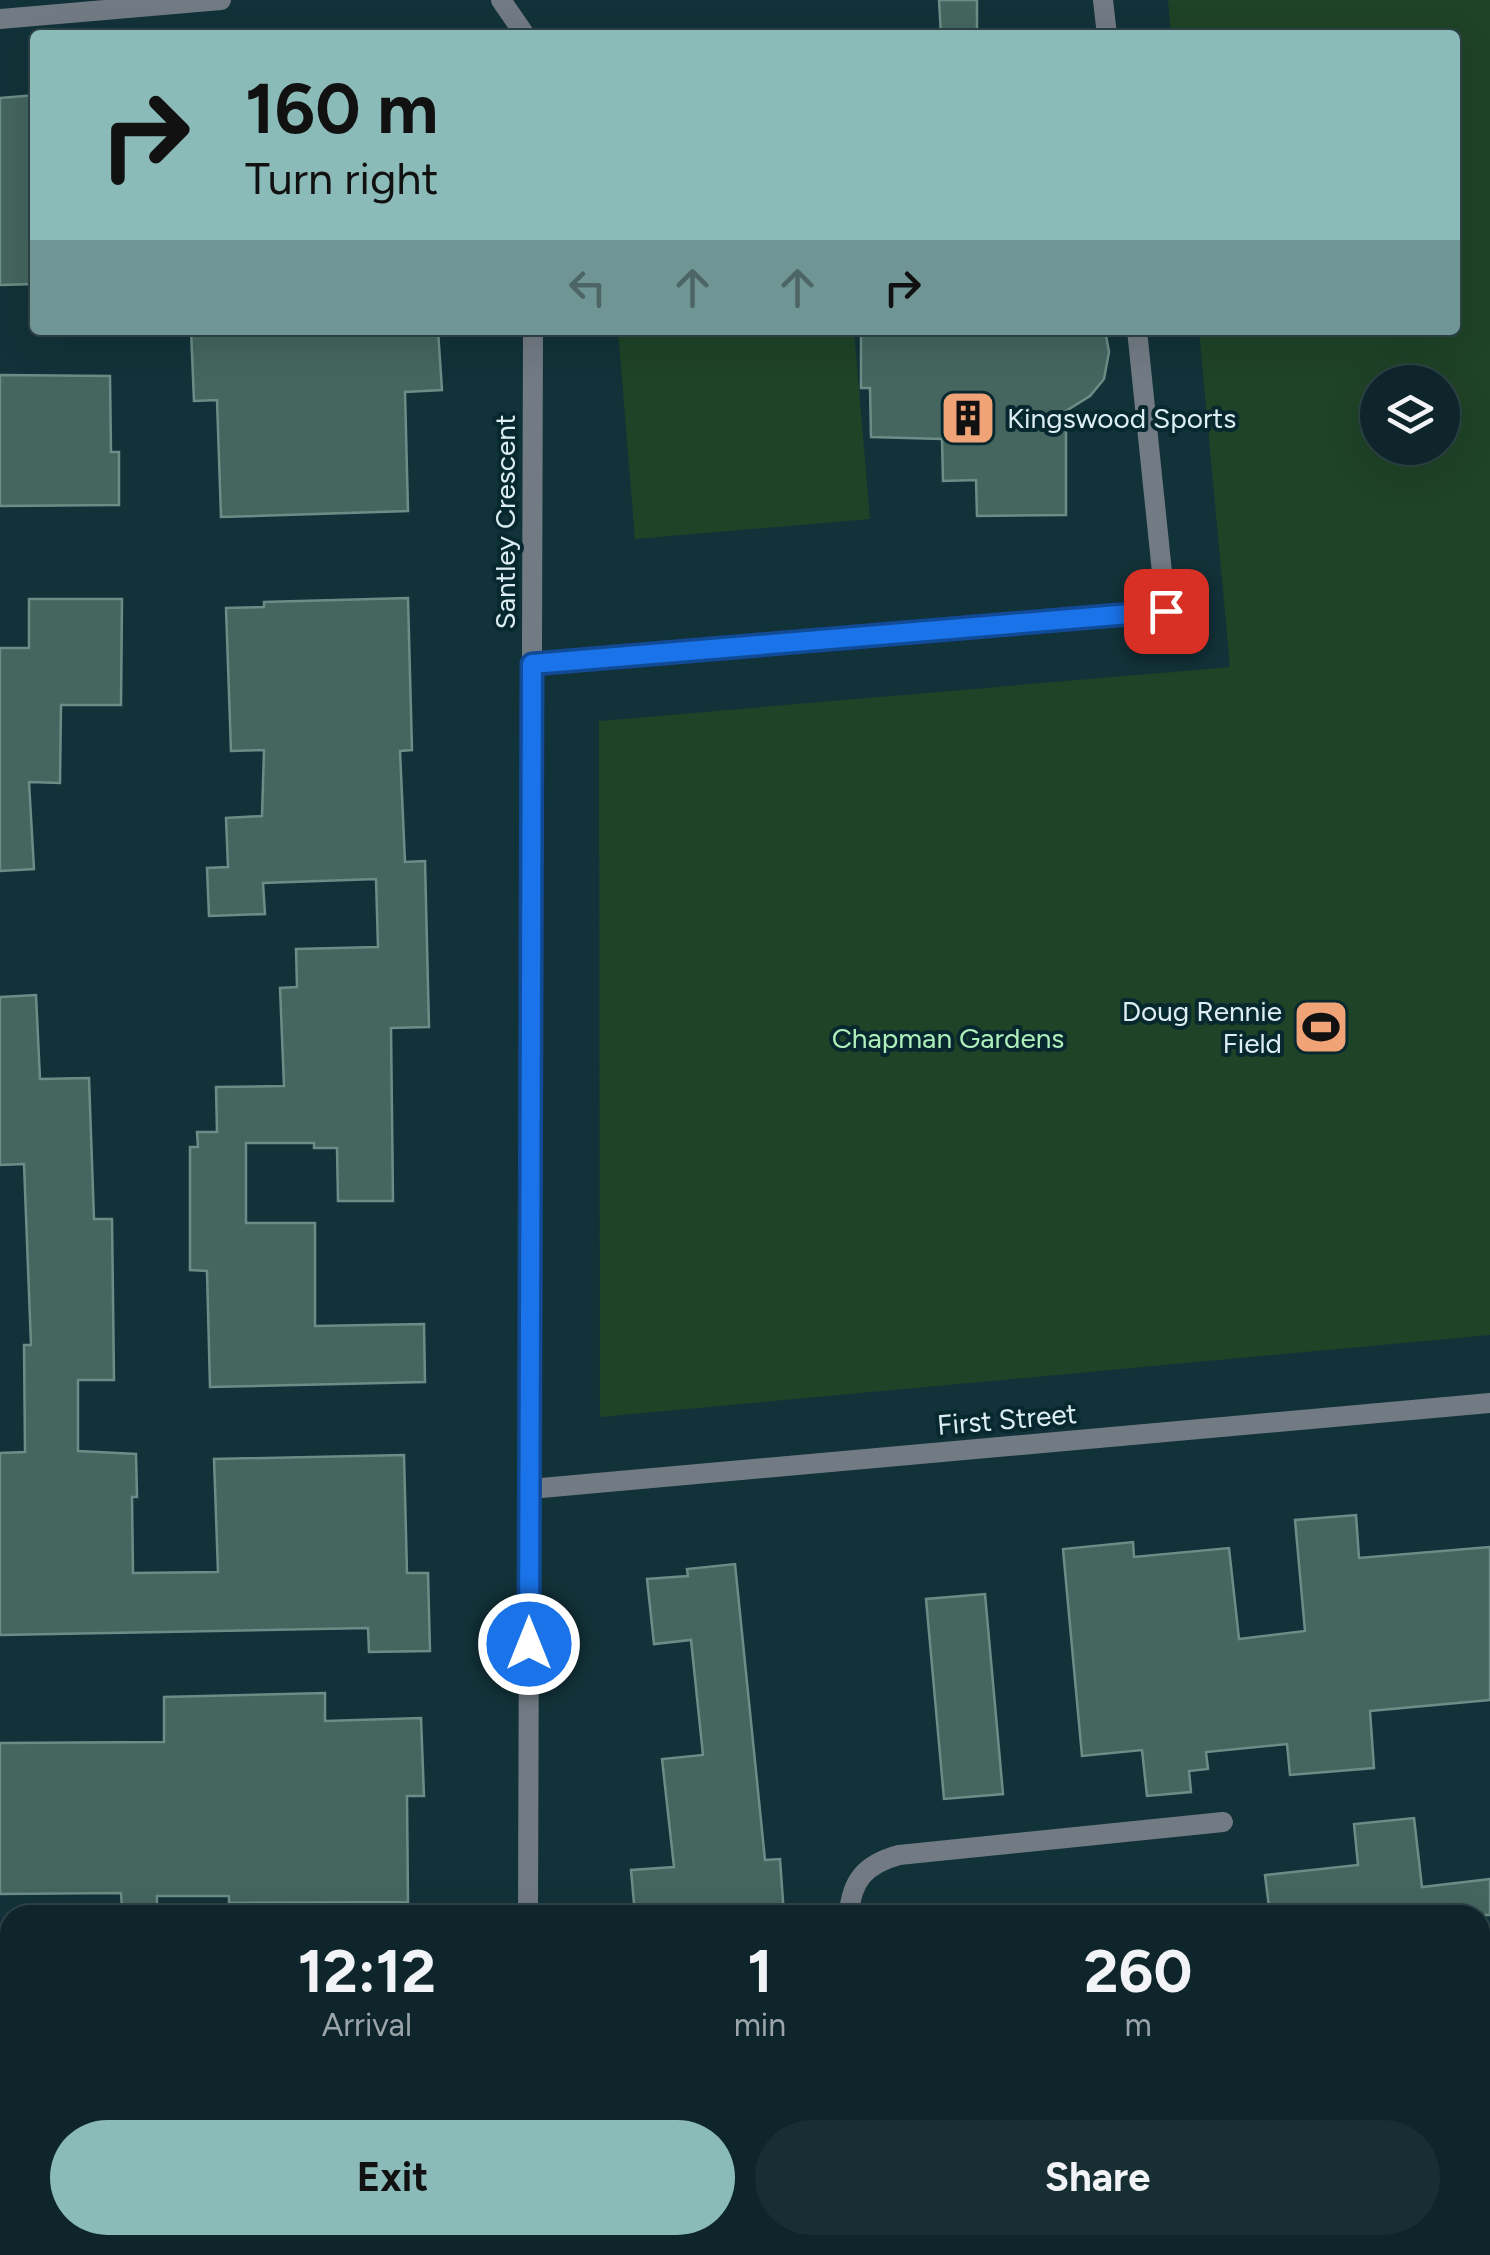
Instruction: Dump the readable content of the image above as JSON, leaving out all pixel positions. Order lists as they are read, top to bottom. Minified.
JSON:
{"streets":{"street":["Santley Crescent","First Street"]},"crossings":[["Santley Crescent","First Street"]],"parks":["Chapman Gardens"],"places":{"building":["Kingswood Sports"],"sports":["Doug Rennie Field"]},"page":{"turn":["160 m","Turn right"],"eta":["12:12","Arrival","1","min","260","m"],"buttons":["Exit","Share"]}}
